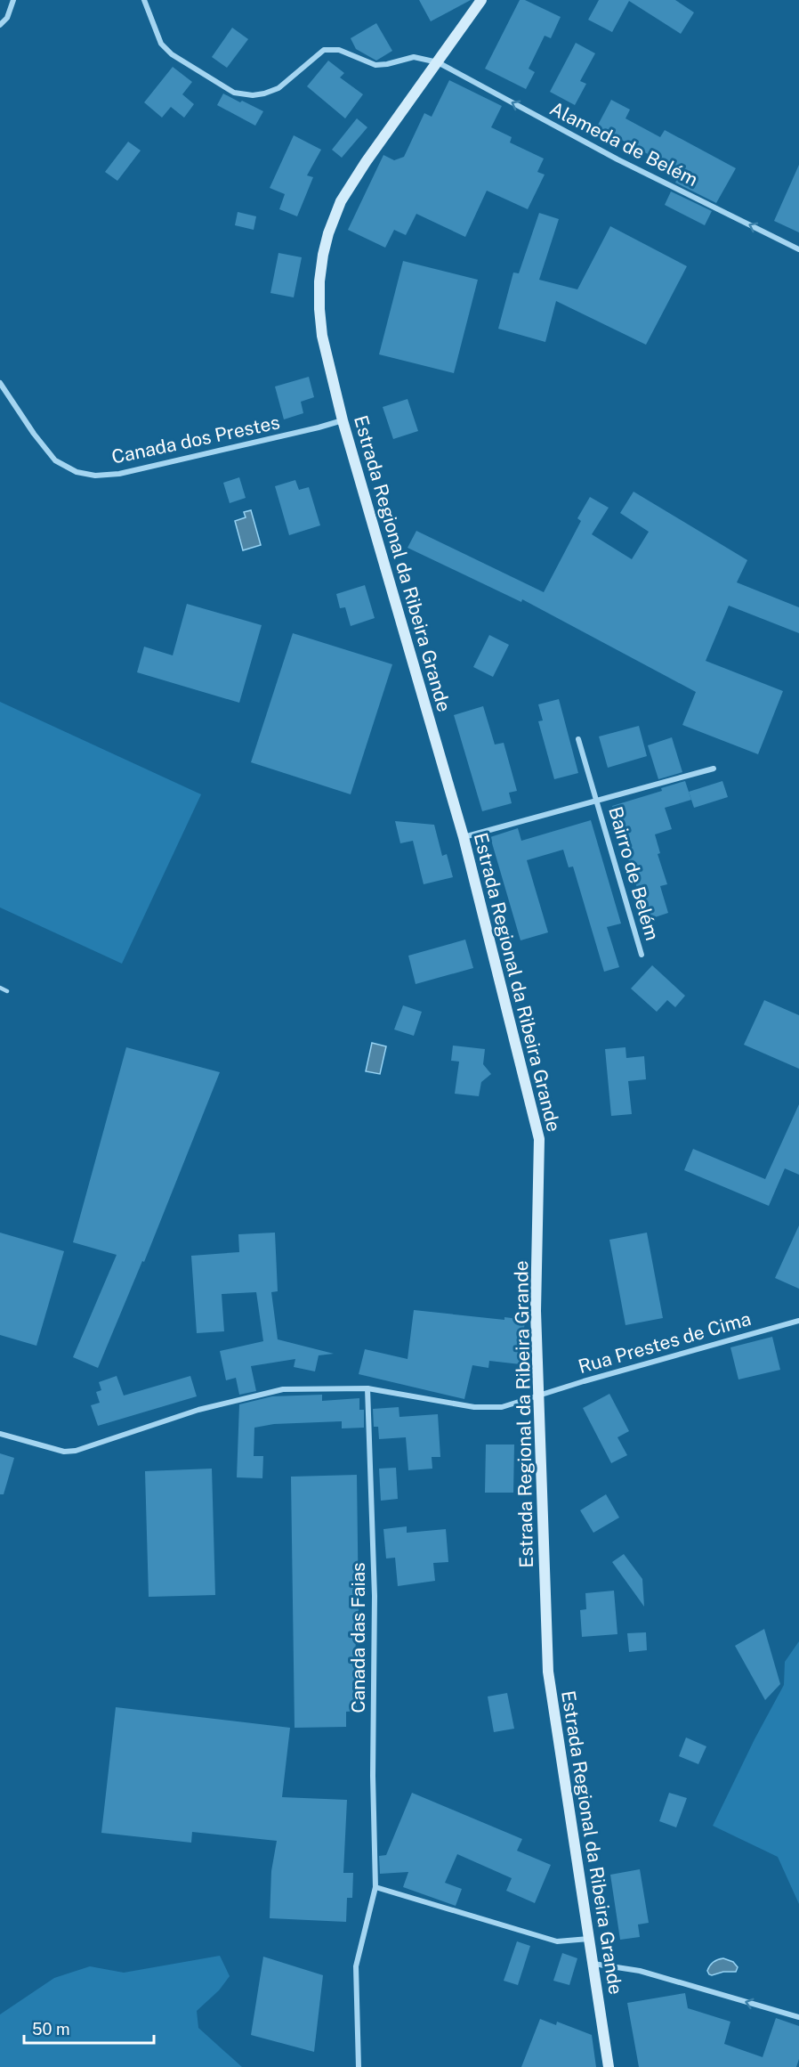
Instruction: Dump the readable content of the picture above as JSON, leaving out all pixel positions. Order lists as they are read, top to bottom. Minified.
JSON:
{"streets":{"main road":["Estrada Regional da Ribeira Grande"],"street":["Alameda de Belém","Canada dos Prestes","Bairro de Belém","Rua Prestes de Cima","Canada das Faias"]},"crossings":[["Alameda de Belém","Estrada Regional da Ribeira Grande"],["Canada dos Prestes","Estrada Regional da Ribeira Grande"],["Estrada Regional da Ribeira Grande","Bairro de Belém"],["Estrada Regional da Ribeira Grande","Rua Prestes de Cima"],["Rua Prestes de Cima","Canada das Faias"]],"one_way":["Alameda de Belém"],"scale_bar":"50 m"}
